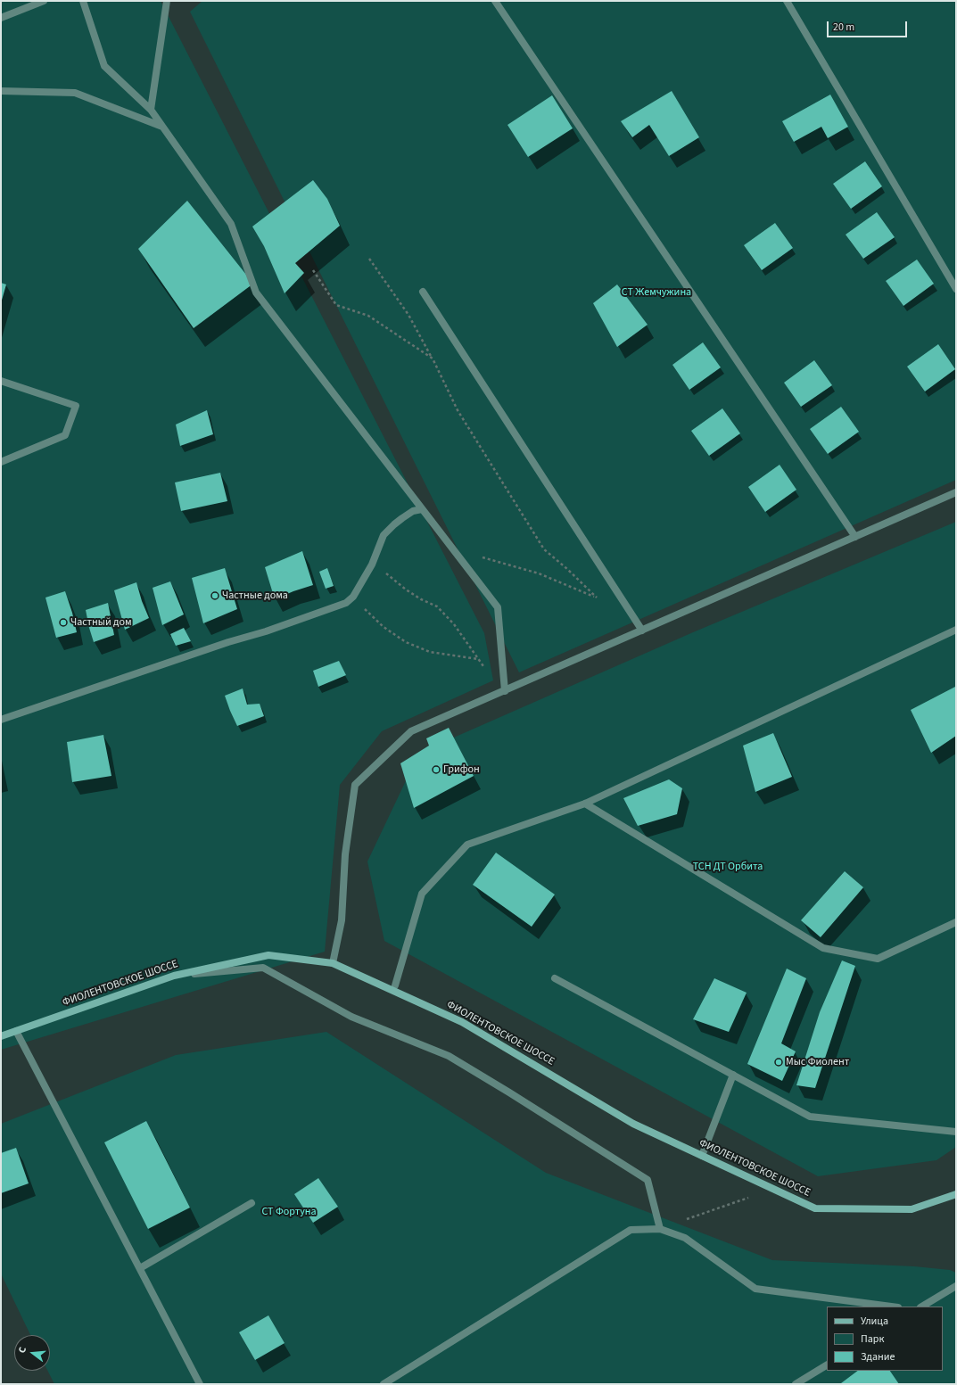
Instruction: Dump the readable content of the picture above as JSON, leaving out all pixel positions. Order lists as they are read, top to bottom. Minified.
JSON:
{"streets":{"main road":["ФИОЛЕНТОВСКОЕ ШОССЕ"]},"parks":["СТ Жемчужина","ТСН ДТ Орбита","СТ Фортуна"],"places":["Частные дома","Частный дом","Грифон","Мыс Фиолент"],"legend":["Улица","Парк","Здание"],"scale_bar":"20 m","north":"left"}
